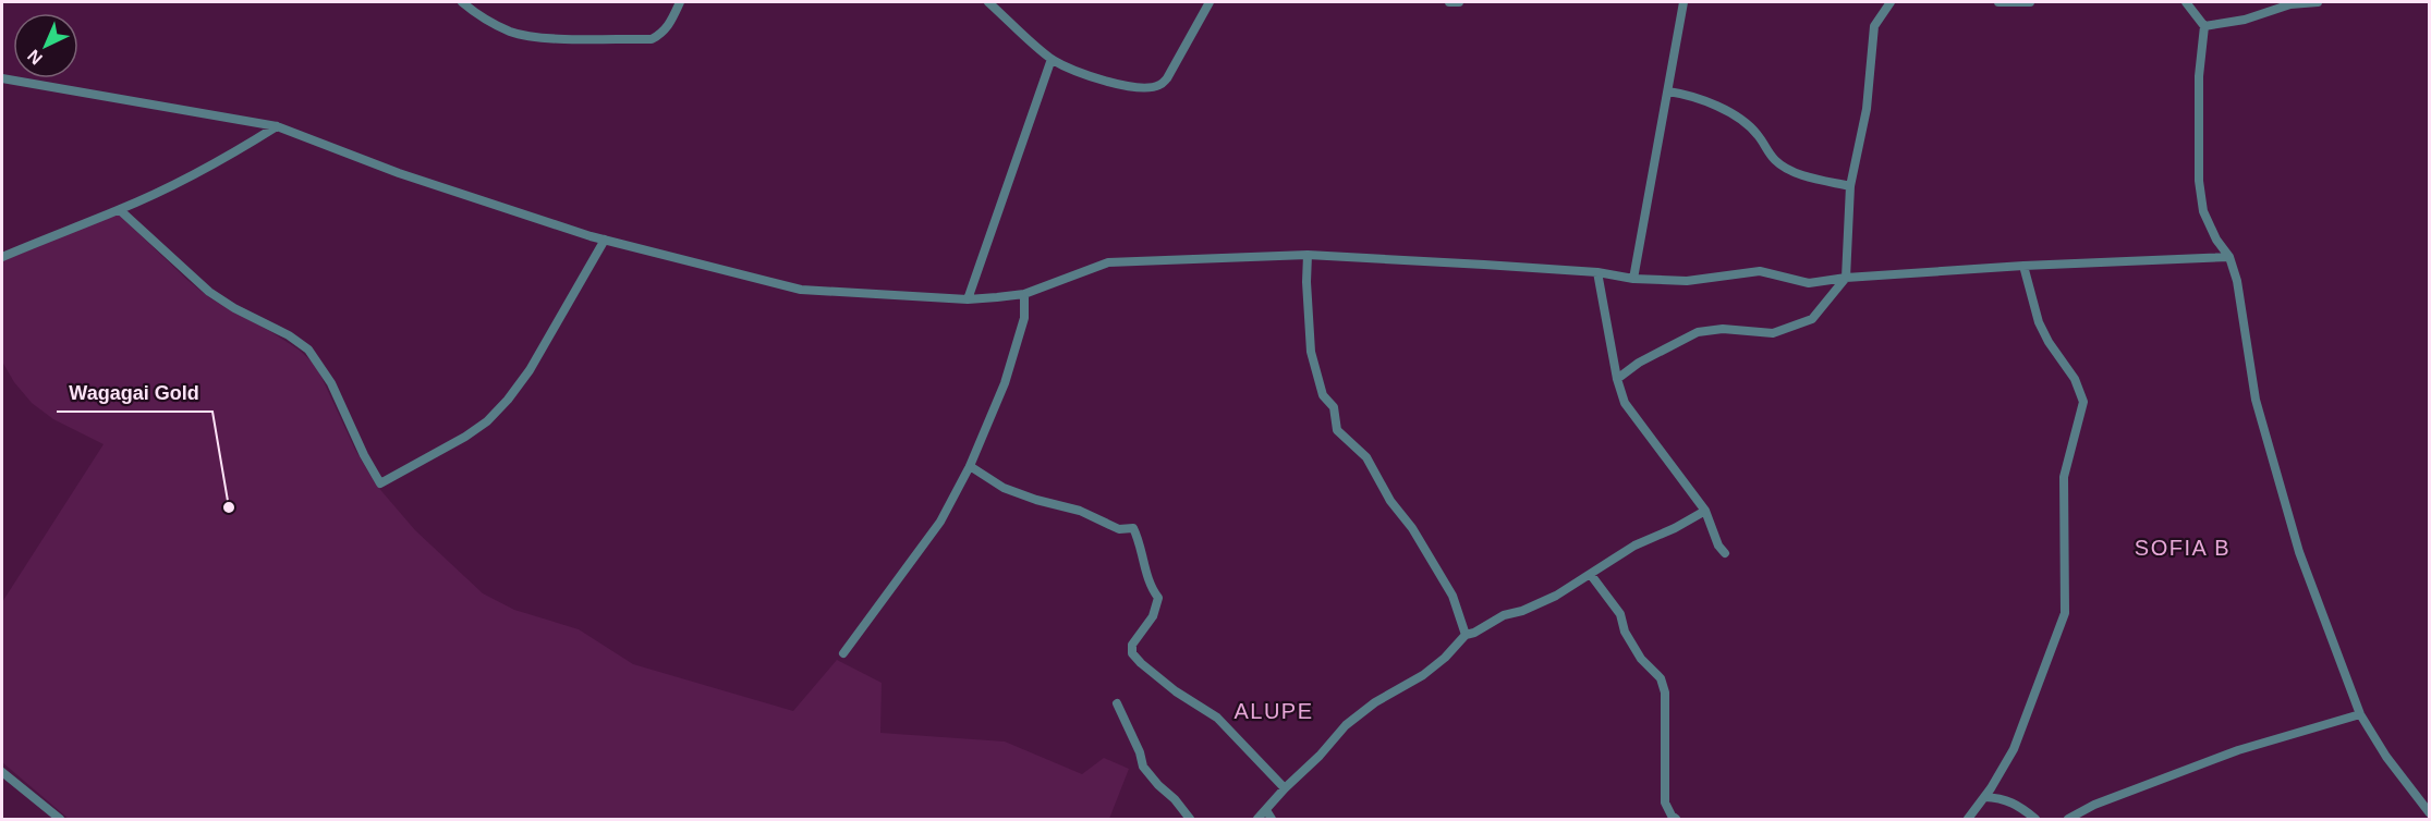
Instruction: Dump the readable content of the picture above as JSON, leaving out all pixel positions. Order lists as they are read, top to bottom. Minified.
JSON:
{"districts":["SOFIA B","ALUPE"],"places":["Wagagai Gold"],"north":"bottom left"}
